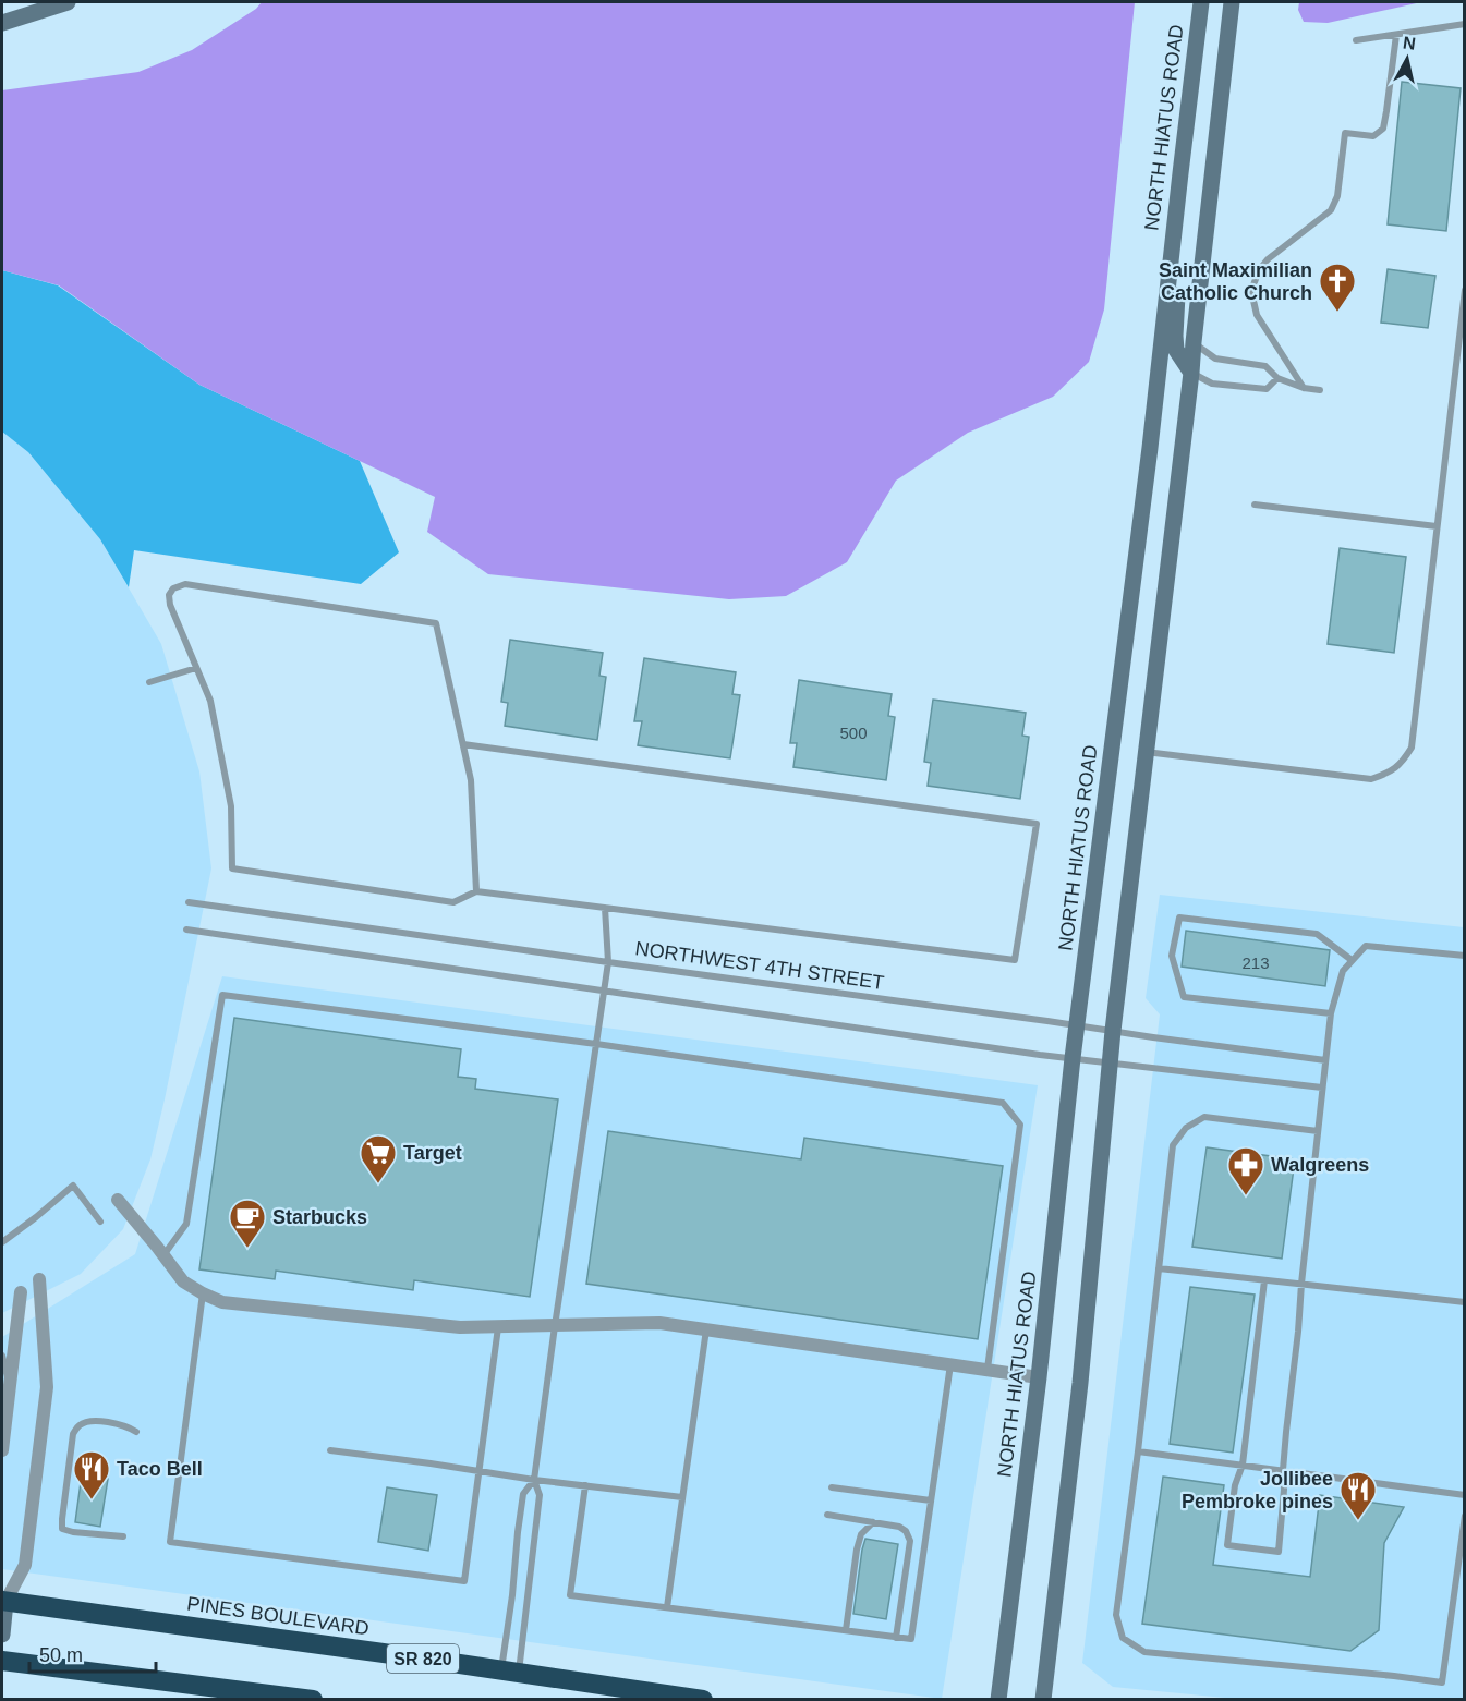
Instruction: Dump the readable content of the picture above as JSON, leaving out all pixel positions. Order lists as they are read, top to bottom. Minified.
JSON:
{"streets":{"highway":["PINES BOULEVARD","SR 820"],"main road":["NORTH HIATUS ROAD"],"lane":["NORTHWEST 4TH STREET"]},"crossings":[["NORTH HIATUS ROAD","NORTHWEST 4TH STREET"]],"places":{"church":["Saint Maximilian Catholic Church"],"supermarket":["Target"],"pharmacy":["Walgreens"],"cafe":["Starbucks"],"restaurant":["Taco Bell","Jollibee Pembroke pines"]},"house_numbers":["500","213"],"scale_bar":"50 m","north":"top"}
